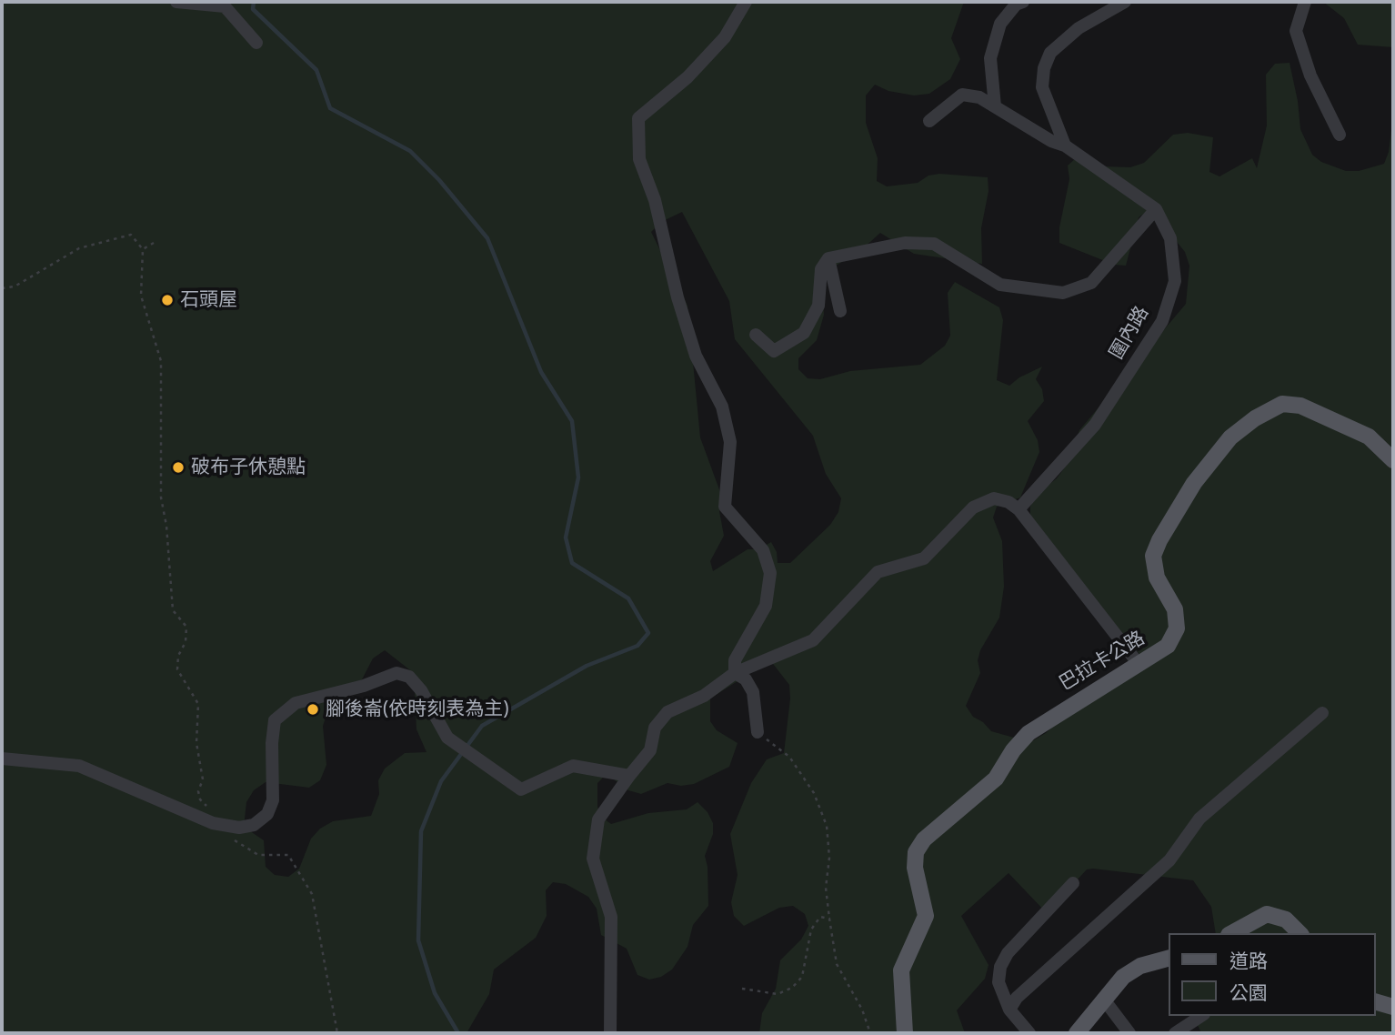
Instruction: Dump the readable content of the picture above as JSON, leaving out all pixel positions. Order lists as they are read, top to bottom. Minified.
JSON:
{"streets":{"main road":["巴拉卡公路"],"street":["圍內路"]},"places":["石頭屋","破布子休憩點","腳後崙(依時刻表為主)"],"legend":["道路","公園"]}
